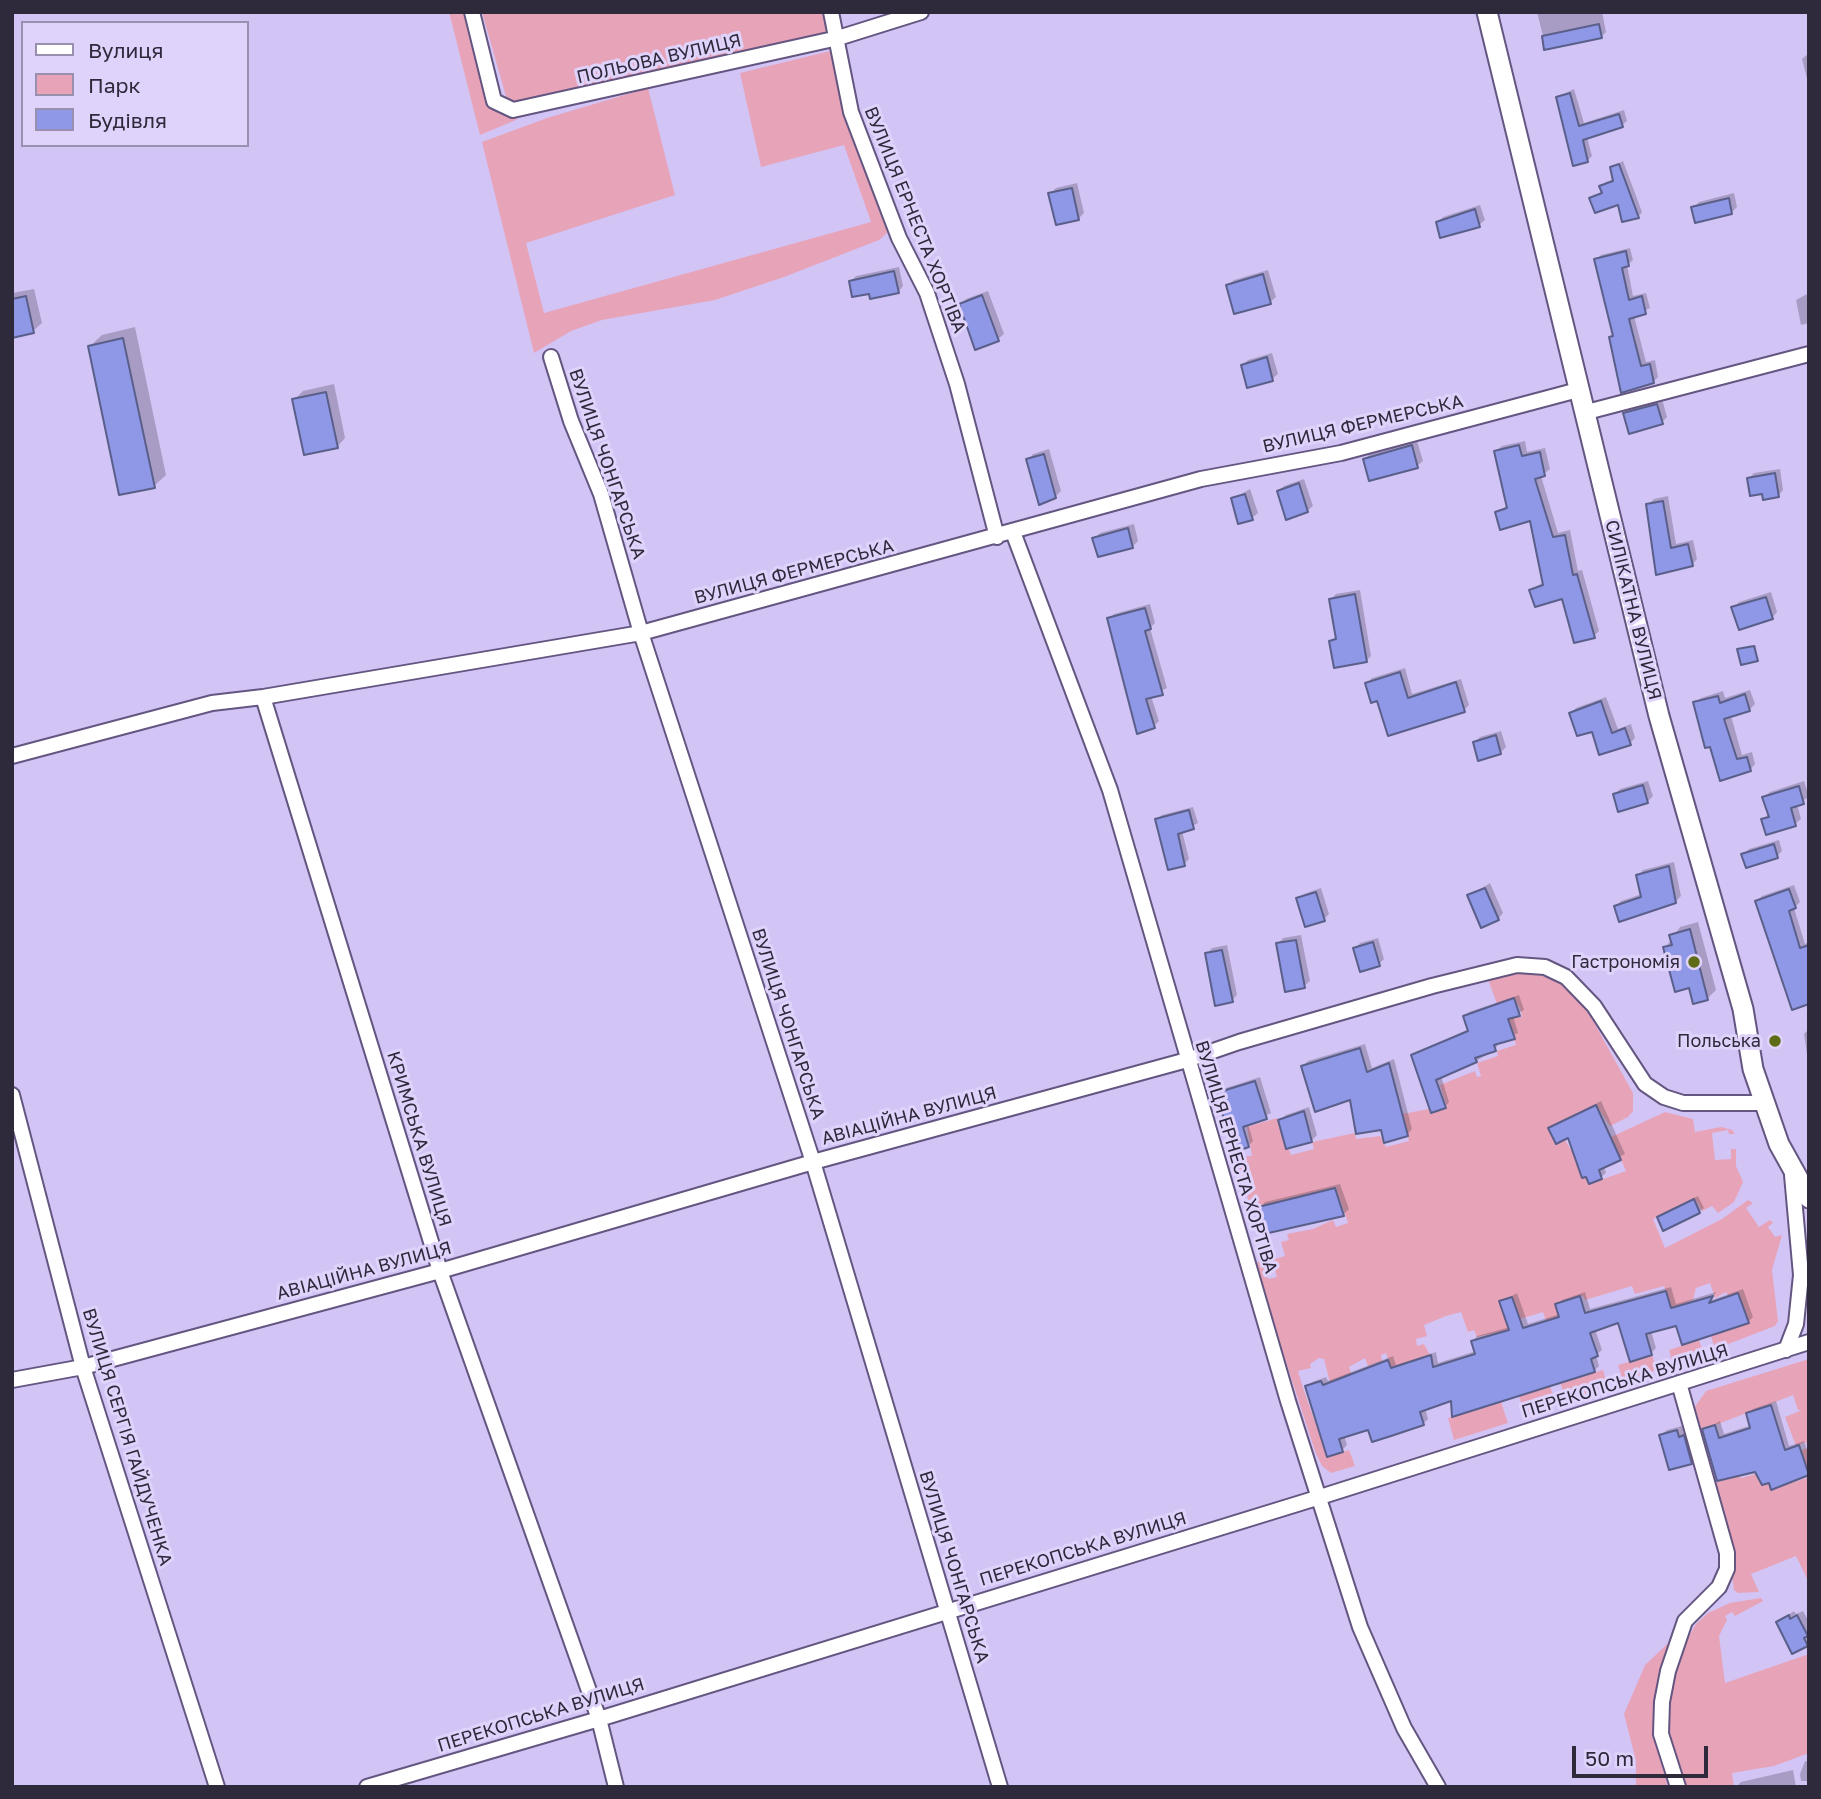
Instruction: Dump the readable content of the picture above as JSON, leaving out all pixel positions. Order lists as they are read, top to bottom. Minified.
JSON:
{"streets":{"street":["ПОЛЬОВА ВУЛИЦЯ","ВУЛИЦЯ ЕРНЕСТА ХОРТІВА","ВУЛИЦЯ ФЕРМЕРСЬКА","ВУЛИЦЯ ЧОНГАРСЬКА","СИЛІКАТНА ВУЛИЦЯ","АВІАЦІЙНА ВУЛИЦЯ","КРИМСЬКА ВУЛИЦЯ","ПЕРЕКОПСЬКА ВУЛИЦЯ","ВУЛИЦЯ СЕРГІЯ ГАЙДУЧЕНКА"]},"crossings":[["ПОЛЬОВА ВУЛИЦЯ","ВУЛИЦЯ ЕРНЕСТА ХОРТІВА"],["ВУЛИЦЯ ЕРНЕСТА ХОРТІВА","ВУЛИЦЯ ФЕРМЕРСЬКА"],["ВУЛИЦЯ ЕРНЕСТА ХОРТІВА","АВІАЦІЙНА ВУЛИЦЯ"],["ВУЛИЦЯ ЕРНЕСТА ХОРТІВА","ПЕРЕКОПСЬКА ВУЛИЦЯ"],["ВУЛИЦЯ ФЕРМЕРСЬКА","ВУЛИЦЯ ЧОНГАРСЬКА"],["ВУЛИЦЯ ФЕРМЕРСЬКА","СИЛІКАТНА ВУЛИЦЯ"],["ВУЛИЦЯ ФЕРМЕРСЬКА","КРИМСЬКА ВУЛИЦЯ"],["ВУЛИЦЯ ЧОНГАРСЬКА","АВІАЦІЙНА ВУЛИЦЯ"],["ВУЛИЦЯ ЧОНГАРСЬКА","ПЕРЕКОПСЬКА ВУЛИЦЯ"],["СИЛІКАТНА ВУЛИЦЯ","АВІАЦІЙНА ВУЛИЦЯ"],["АВІАЦІЙНА ВУЛИЦЯ","КРИМСЬКА ВУЛИЦЯ"],["АВІАЦІЙНА ВУЛИЦЯ","ВУЛИЦЯ СЕРГІЯ ГАЙДУЧЕНКА"],["КРИМСЬКА ВУЛИЦЯ","ПЕРЕКОПСЬКА ВУЛИЦЯ"]],"places":["Гастрономія","Польська"],"legend":["Вулиця","Парк","Будівля"],"scale_bar":"50 m"}
